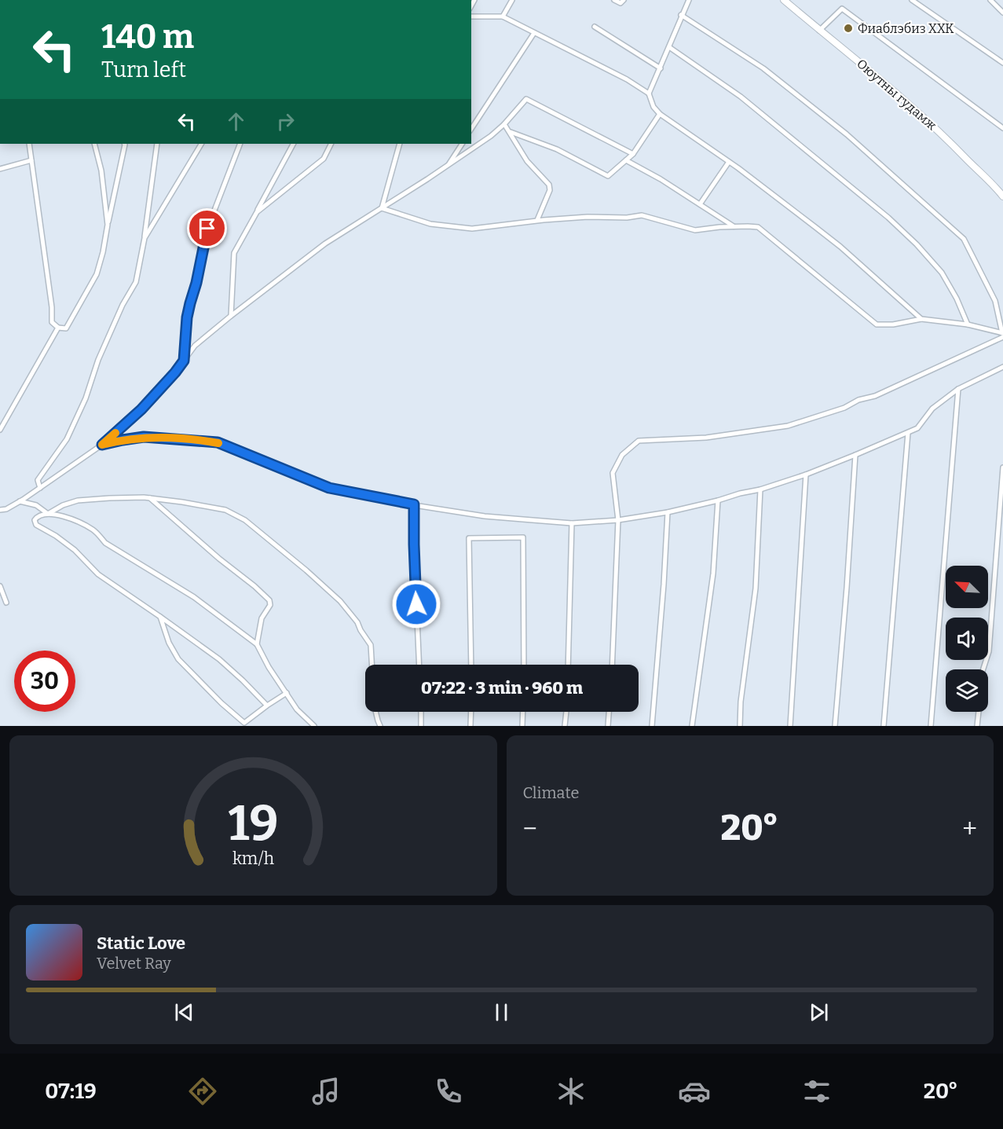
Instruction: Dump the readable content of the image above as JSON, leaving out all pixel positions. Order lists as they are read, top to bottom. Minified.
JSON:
{"streets":{"street":["Оюутны гудамж"]},"places":["Фиаблэбиз ХХК"],"north":"top left","page":{"turn":["140 m","Turn left"],"limit":"30","trip":"07:22 · 3 min · 960 m","tile":"Climate","heat":["−","20°","+"],"song":["Static Love","Velvet Ray"],"tabs":["07:19","20°"],"gauge":["19","km/h"]}}
